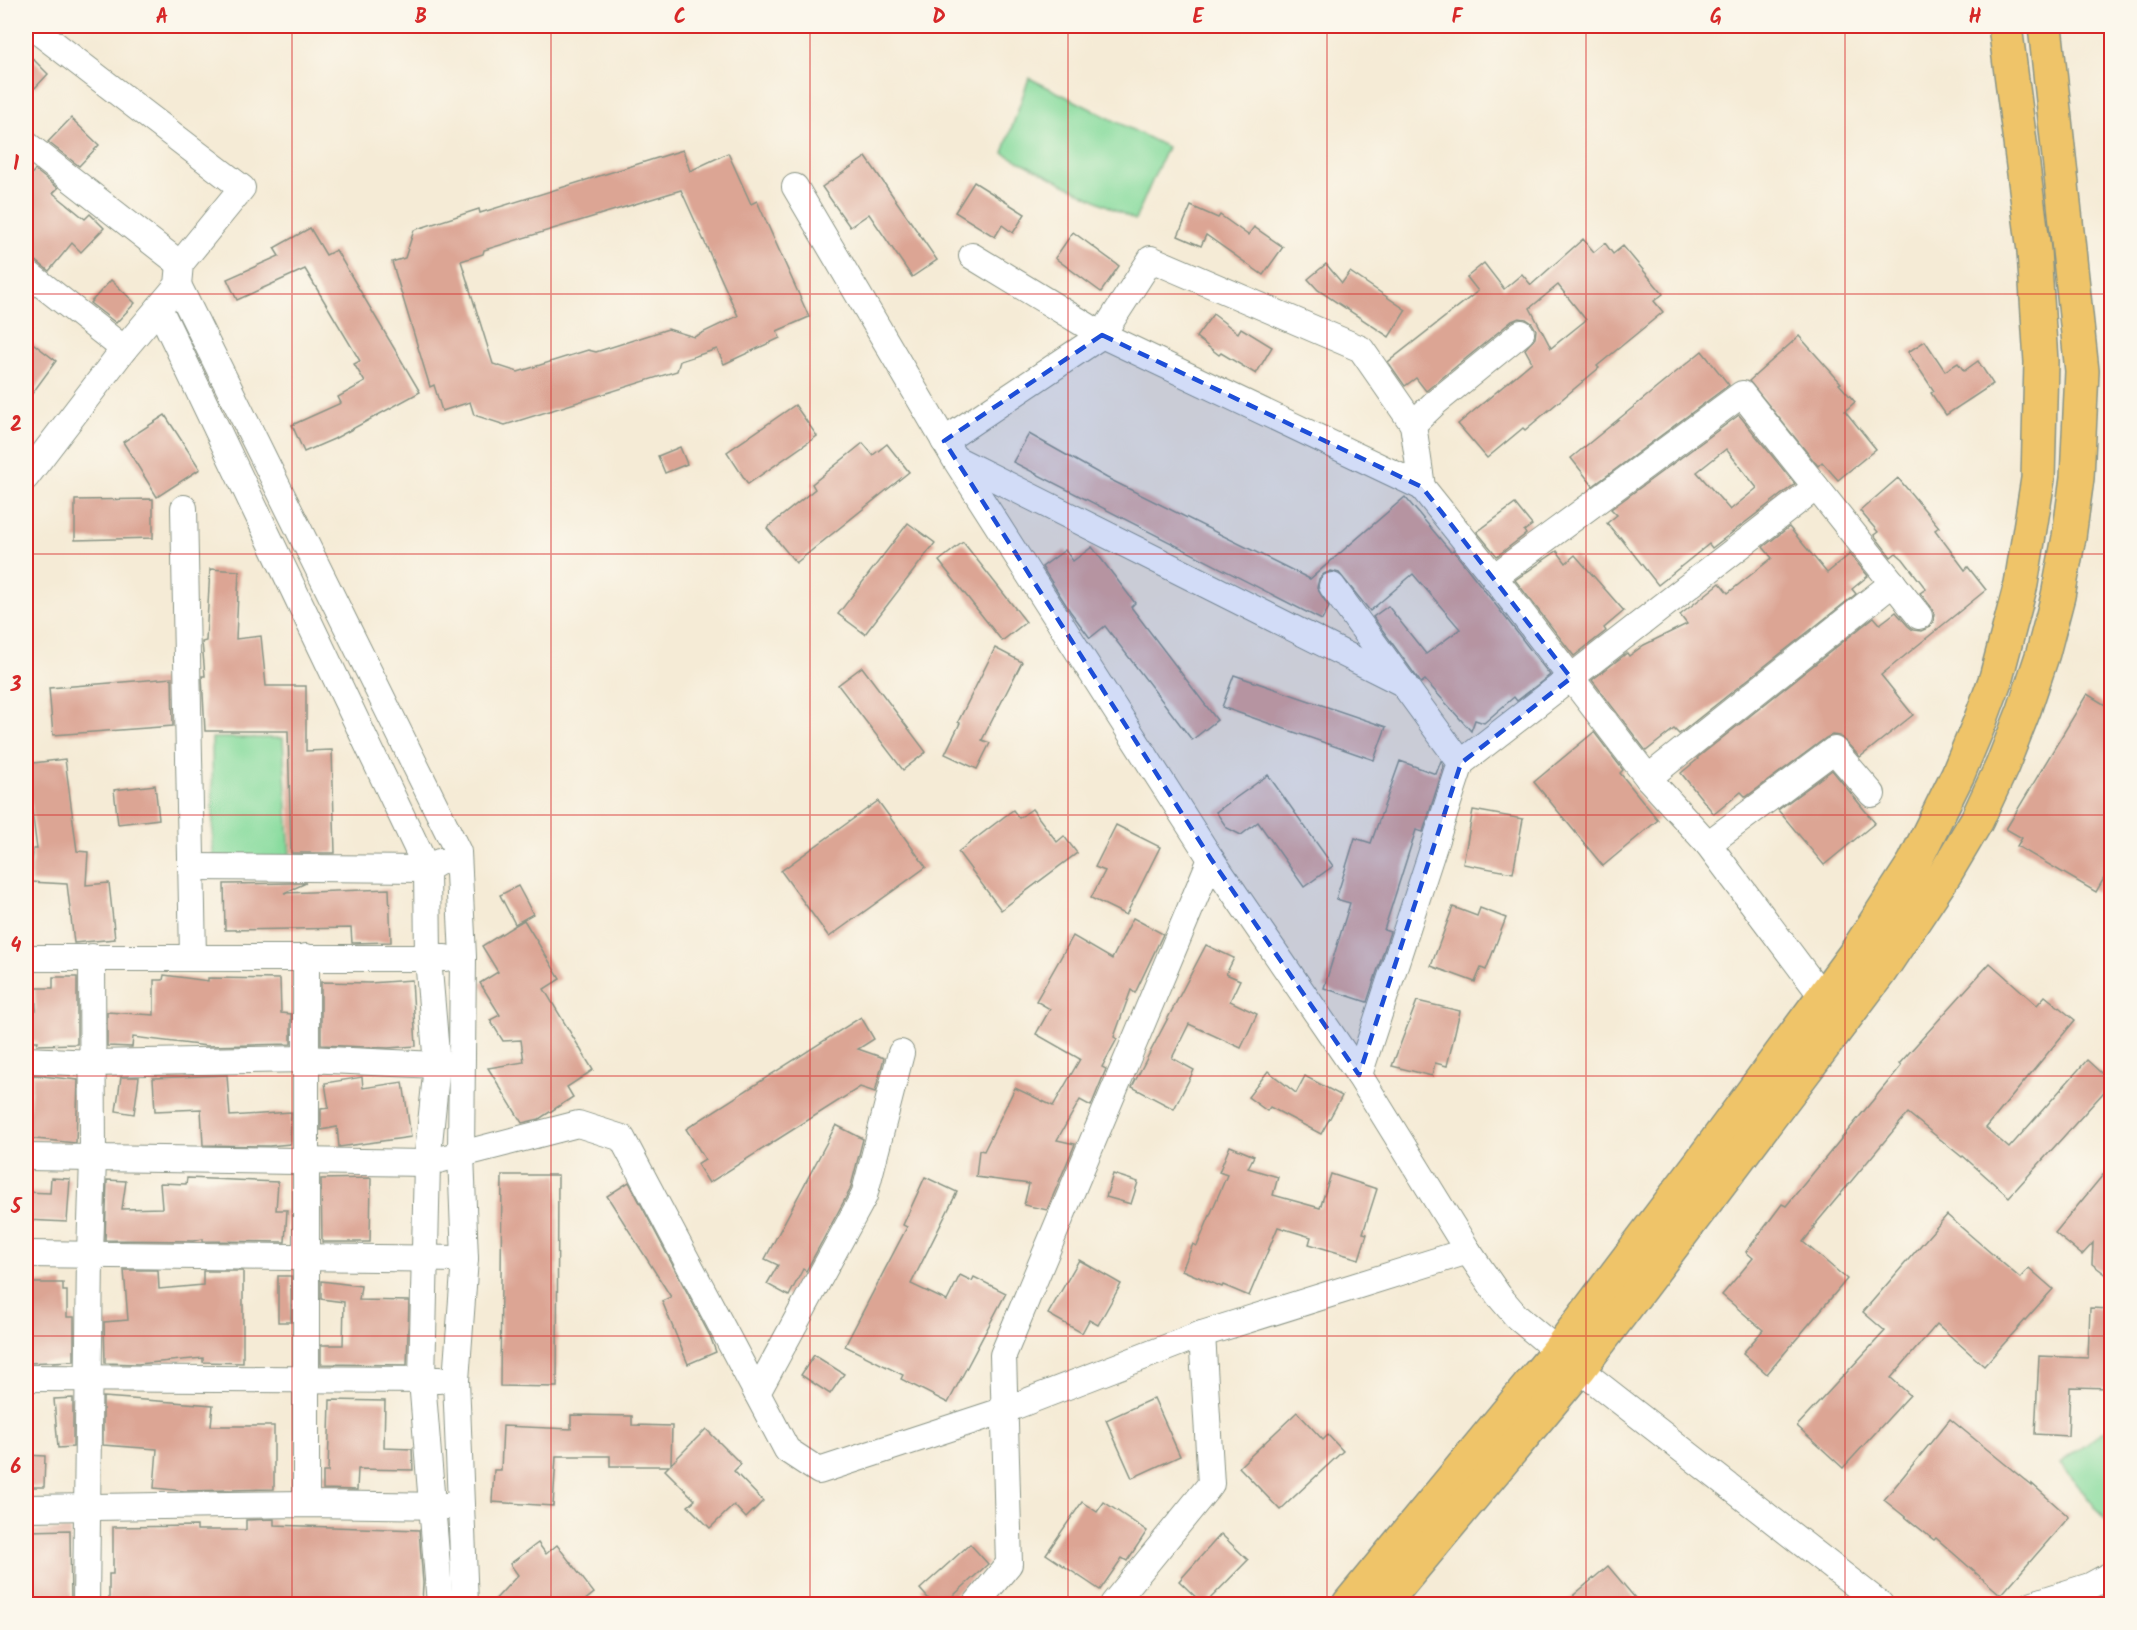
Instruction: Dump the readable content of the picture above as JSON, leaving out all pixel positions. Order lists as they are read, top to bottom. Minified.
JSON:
{"grid":{"columns":["A","B","C","D","E","F","G","H"],"rows":["1","2","3","4","5","6"]}}
